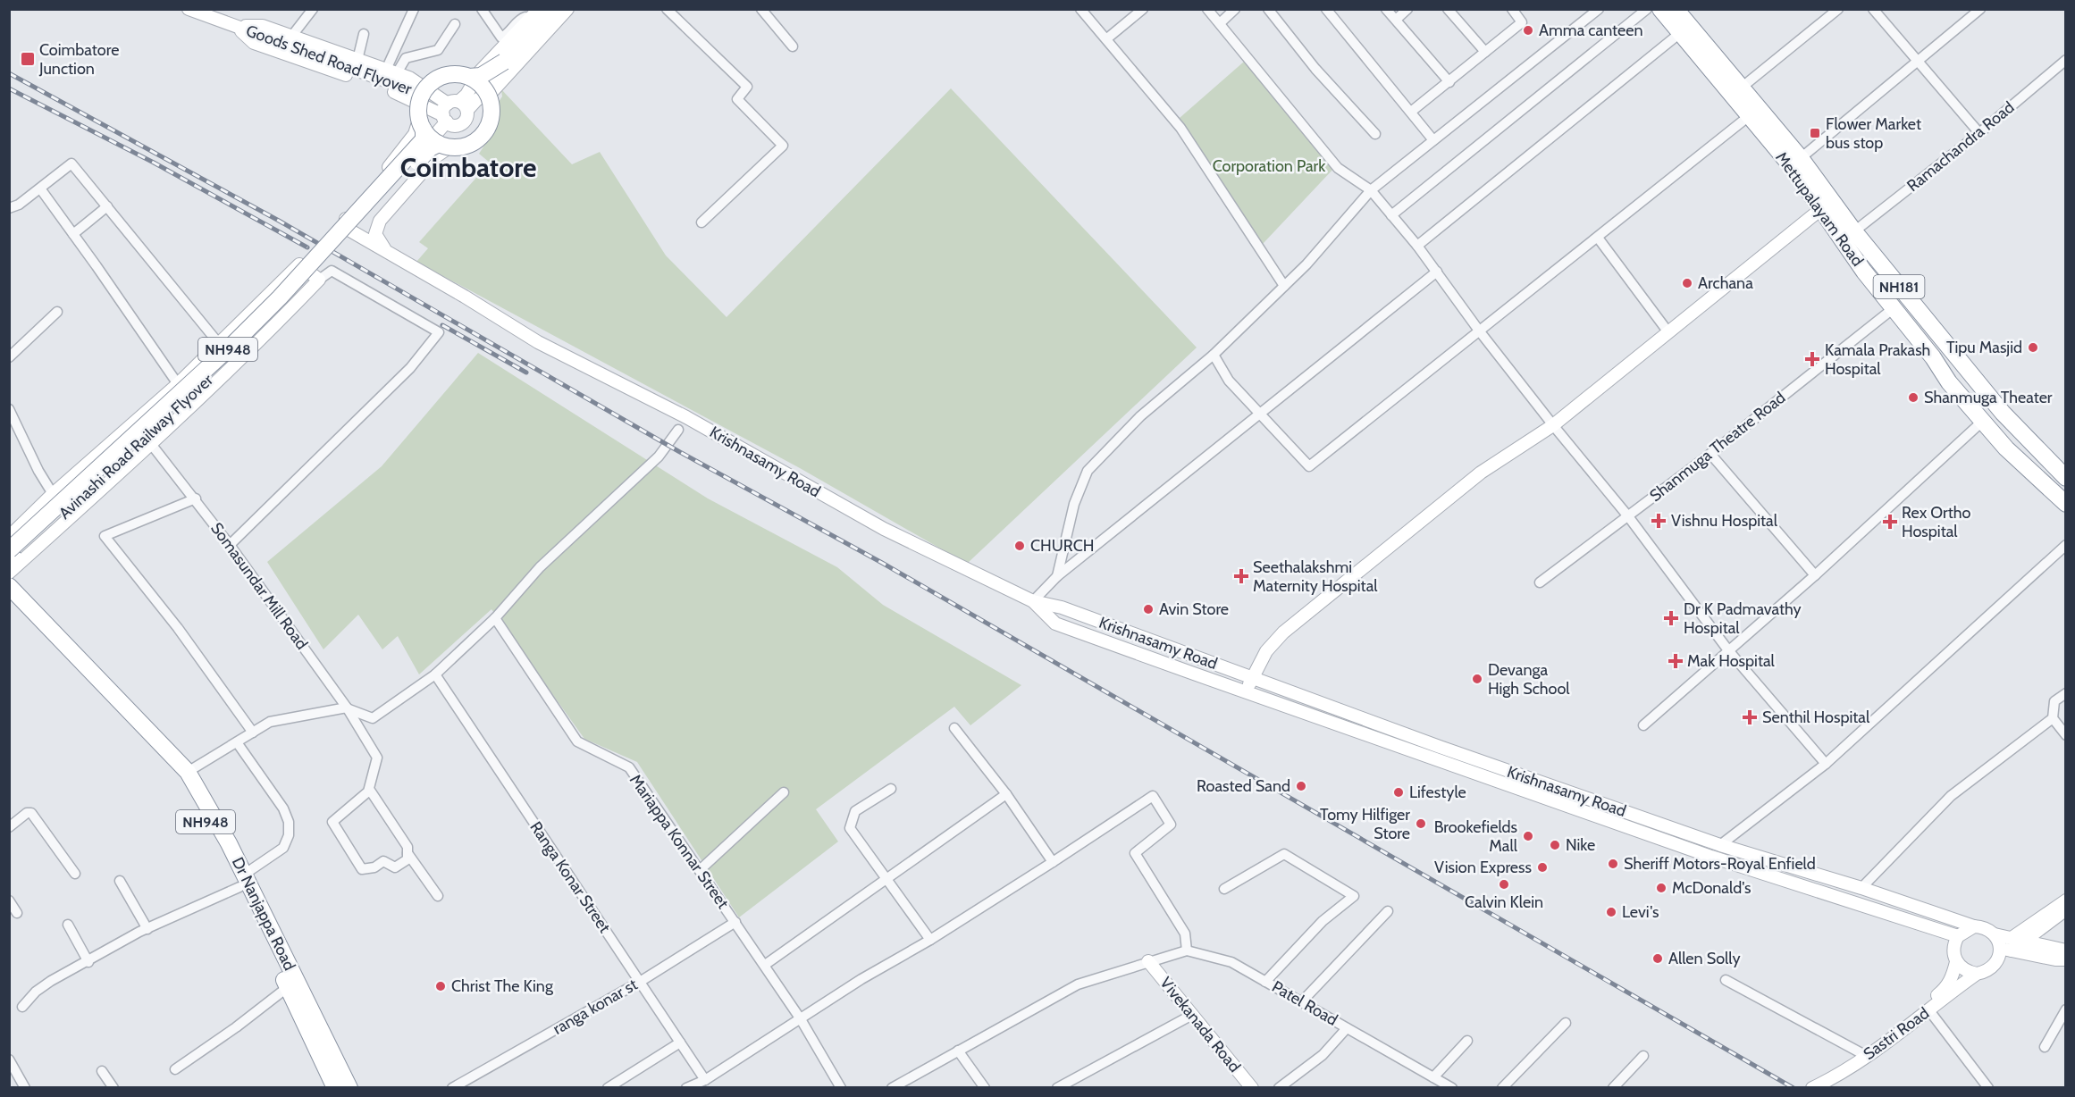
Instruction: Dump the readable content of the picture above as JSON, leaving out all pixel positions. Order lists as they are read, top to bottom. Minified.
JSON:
{"streets":{"highway":["Mettupalayam Road","NH181","NH948","Avinashi Road Railway Flyover","Dr Nanjappa Road"],"main road":["Goods Shed Road Flyover","Krishnasamy Road","Vivekanada Road","Sastri Road"],"street":["Ramachandra Road","Shanmuga Theatre Road","Somasundar Mill Road","Mariappa Konnar Street","Ranga Konar Street","Patel Road","ranga konar st"]},"crossings":[["Goods Shed Road Flyover","NH948"],["Goods Shed Road Flyover","Avinashi Road Railway Flyover"],["Goods Shed Road Flyover","Krishnasamy Road"],["Ramachandra Road","Mettupalayam Road"],["Mettupalayam Road","Shanmuga Theatre Road"],["NH948","Avinashi Road Railway Flyover"],["NH948","Krishnasamy Road"],["Avinashi Road Railway Flyover","Krishnasamy Road"],["Krishnasamy Road","Sastri Road"],["Mariappa Konnar Street","ranga konar st"],["Ranga Konar Street","ranga konar st"]],"districts":["Coimbatore"],"parks":["Corporation Park"],"places":{"other":["Amma canteen","Archana","Tipu Masjid","Shanmuga Theater","CHURCH","Avin Store","Devanga High School","Roasted Sand","Lifestyle","Tomy Hilfiger Store","Brookefields Mall","Nike","Sheriff Motors-Royal Enfield","Vision Express","Calvin Klein","McDonald's","Levi's","Allen Solly","Christ The King"],"transit":["Coimbatore Junction","Flower Market bus stop"],"health":["Kamala Prakash Hospital","Vishnu Hospital","Rex Ortho Hospital","Seethalakshmi Maternity Hospital","Dr K Padmavathy Hospital","Mak Hospital","Senthil Hospital"]}}
